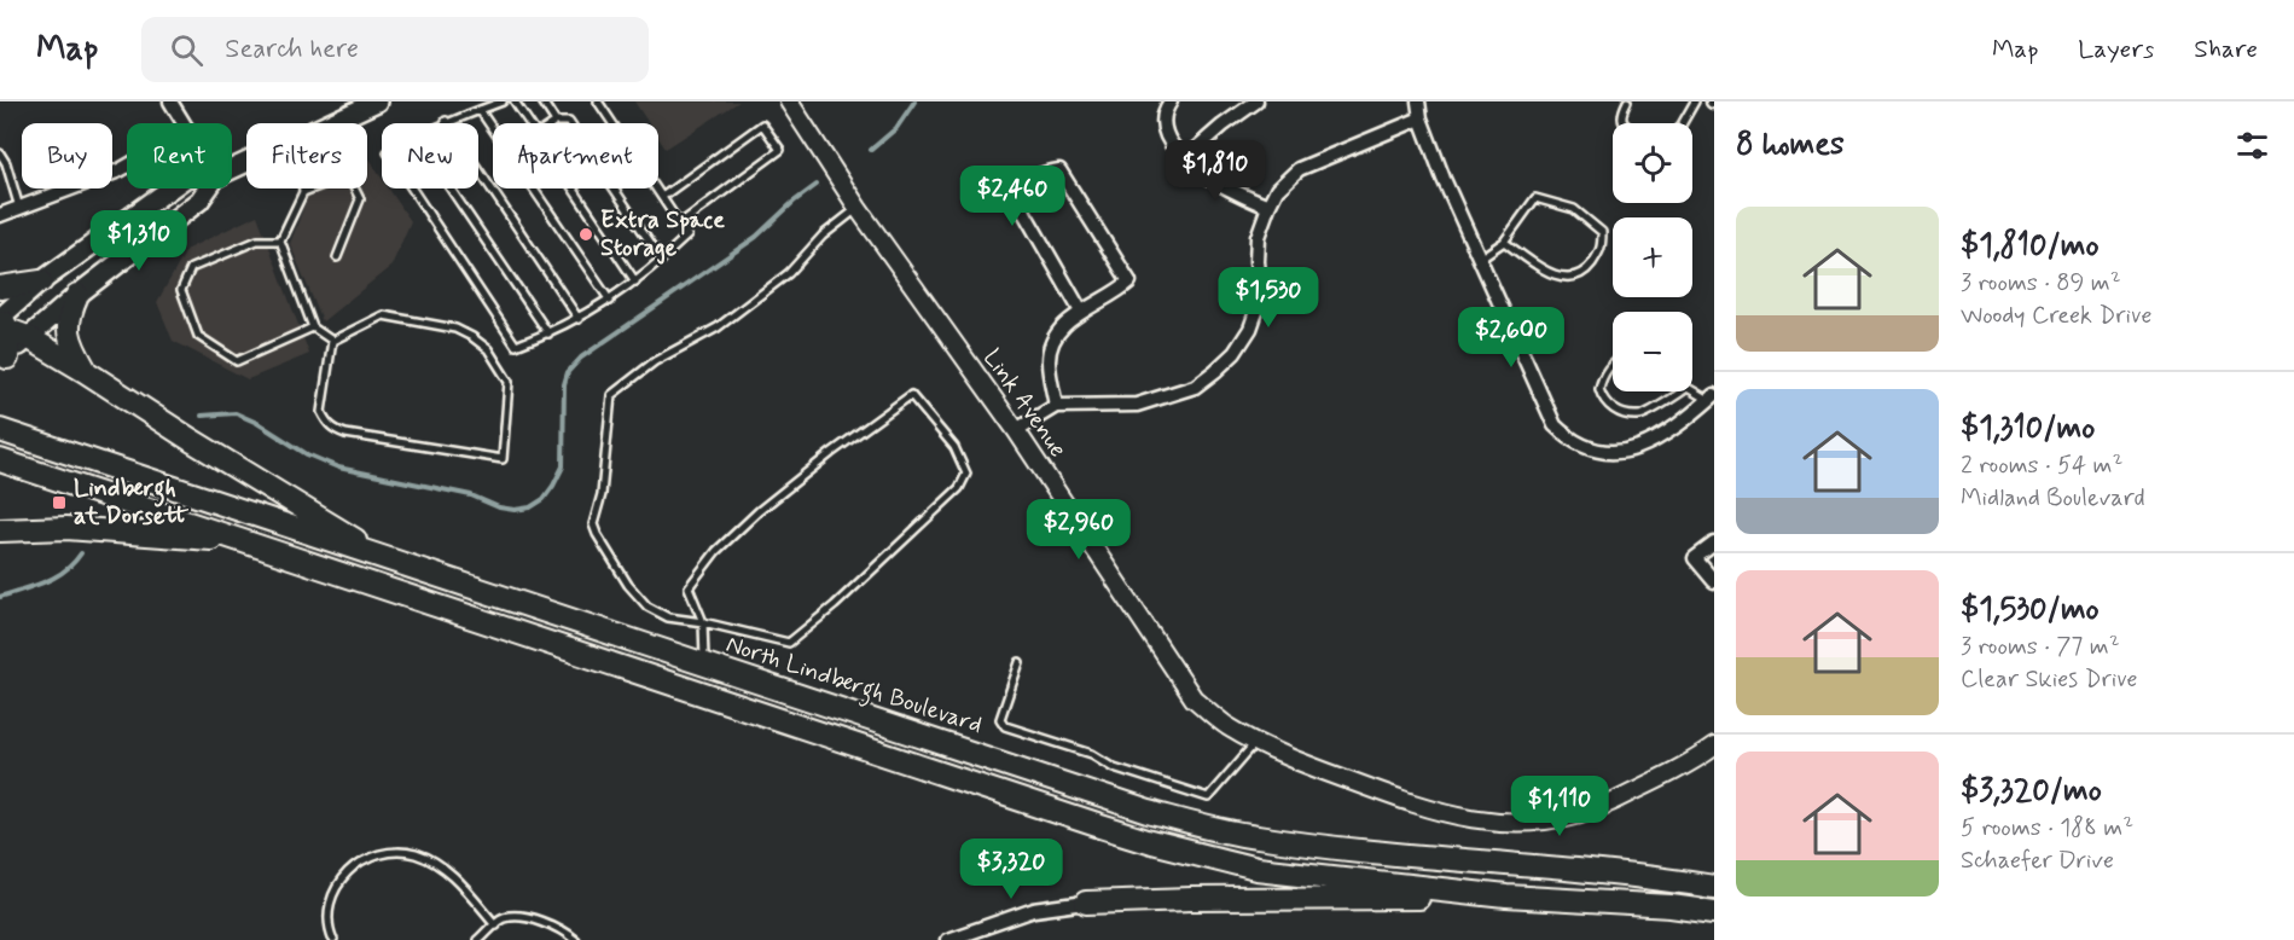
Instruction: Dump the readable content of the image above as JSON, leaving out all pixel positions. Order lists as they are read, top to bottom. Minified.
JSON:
{"streets":{"highway":["North Lindbergh Boulevard"],"street":["Link Avenue"]},"places":{"other":["Extra Space Storage"],"transit":["Lindbergh at Dorsett"]},"page":{"header":"Map","search":"Search here","nav":["Map","Layers","Share"],"heading":"8 homes","map_buttons":["+","−"],"chip":["Buy","Rent","Filters","New","Apartment"],"price":["$1,810","$2,460","$1,310","$1,530","$2,600","$2,960","$1,110","$3,320"],"list":[{"name":"$1,810/mo","note":"3 rooms · 89 m² · Woody Creek Drive"},{"name":"$1,310/mo","note":"2 rooms · 54 m² · Midland Boulevard"},{"name":"$1,530/mo","note":"3 rooms · 77 m² · Clear Skies Drive"},{"name":"$3,320/mo","note":"5 rooms · 188 m² · Schaefer Drive"}]}}
